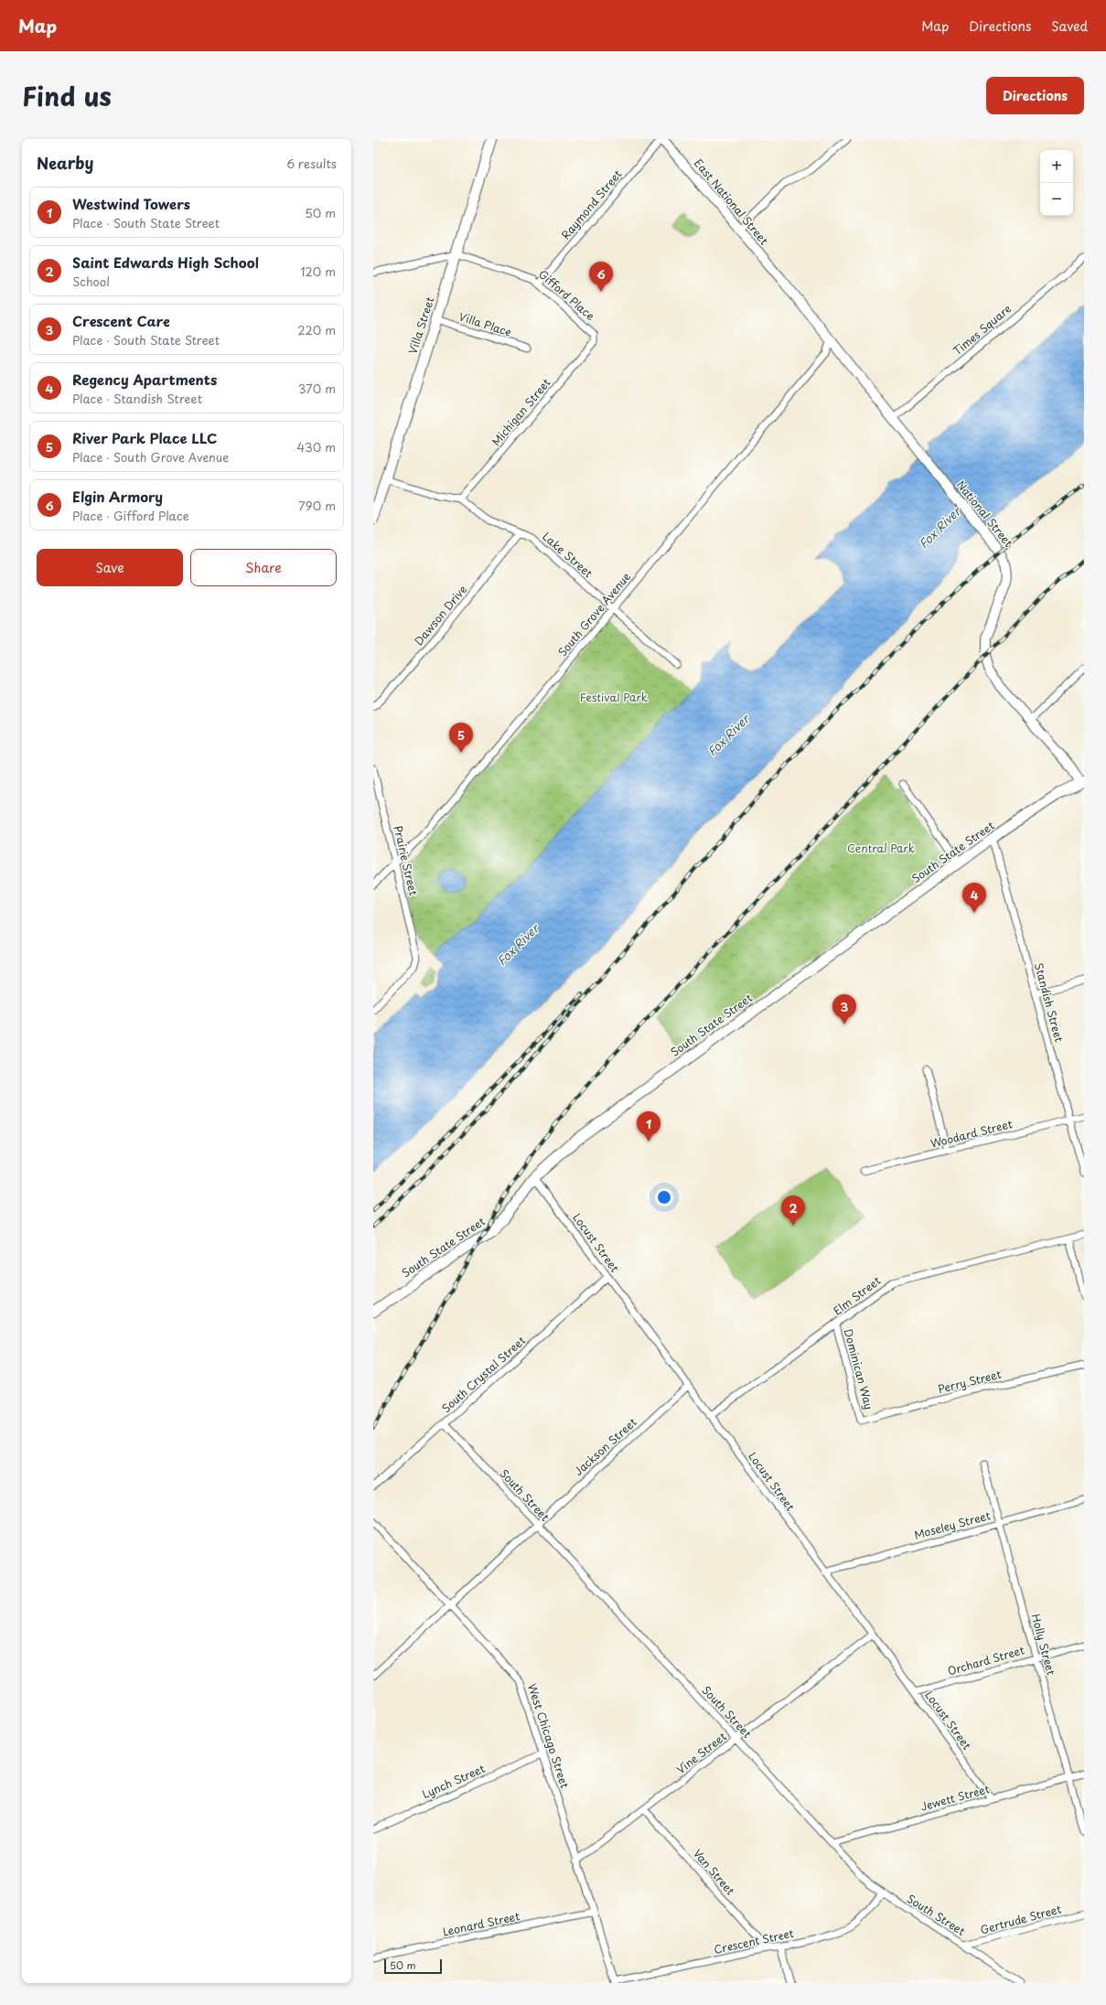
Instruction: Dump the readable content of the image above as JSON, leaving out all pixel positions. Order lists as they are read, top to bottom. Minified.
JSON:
{"streets":{"main road":["Villa Street","South State Street"],"street":["East National Street","Raymond Street","Gifford Place","Villa Place","Times Square","Michigan Street","National Street","Lake Street","South Grove Avenue","Dawson Drive","Prairie Street","Standish Street","Woodard Street","Locust Street","Elm Street","Dominican Way","South Crystal Street","Perry Street","Jackson Street","South Street","Moseley Street","Holly Street","Orchard Street","West Chicago Street","Vine Street","Lynch Street","Jewett Street","Van Street","Gertrude Street","Leonard Street","Crescent Street"]},"crossings":[["East National Street","Raymond Street"],["East National Street","National Street"],["Raymond Street","Gifford Place"],["Gifford Place","Villa Street"],["Gifford Place","Michigan Street"],["Villa Place","Villa Street"],["Villa Street","Lake Street"],["Times Square","National Street"],["Michigan Street","Lake Street"],["National Street","South Grove Avenue"],["National Street","South State Street"],["Lake Street","South Grove Avenue"],["Lake Street","Dawson Drive"],["South Grove Avenue","Prairie Street"],["South State Street","Standish Street"],["South State Street","Locust Street"],["Standish Street","Woodard Street"],["Locust Street","Elm Street"],["Locust Street","South Crystal Street"],["Locust Street","Jackson Street"],["Locust Street","Moseley Street"],["Locust Street","Orchard Street"],["Locust Street","Vine Street"],["Locust Street","Jewett Street"],["Elm Street","Dominican Way"],["Dominican Way","Perry Street"],["South Crystal Street","South Street"],["Jackson Street","South Street"],["Jackson Street","West Chicago Street"],["South Street","Vine Street"],["South Street","Jewett Street"],["South Street","Gertrude Street"],["South Street","Crescent Street"],["Moseley Street","Holly Street"],["Holly Street","Orchard Street"],["Holly Street","Jewett Street"],["West Chicago Street","Vine Street"],["West Chicago Street","Lynch Street"],["West Chicago Street","Leonard Street"],["West Chicago Street","Crescent Street"],["Vine Street","Van Street"],["Van Street","Crescent Street"]],"water":["Fox River"],"parks":["Festival Park","Central Park"],"scale_bar":"50 m","page":{"header":"Map","nav":["Map","Directions","Saved"],"title":"Find us","buttons":["Directions",["Save","Share"]],"heading":["Nearby","6 results"],"map_buttons":["+","−"],"list":[{"mark":"1","name":"Westwind Towers","note":"Place · South State Street","value":"50 m"},{"mark":"2","name":"Saint Edwards High School","note":"School","value":"120 m"},{"mark":"3","name":"Crescent Care","note":"Place · South State Street","value":"220 m"},{"mark":"4","name":"Regency Apartments","note":"Place · Standish Street","value":"370 m"},{"mark":"5","name":"River Park Place LLC","note":"Place · South Grove Avenue","value":"430 m"},{"mark":"6","name":"Elgin Armory","note":"Place · Gifford Place","value":"790 m"}],"pins":["6","5","4","3","1","2"],"scale":"50 m"}}
